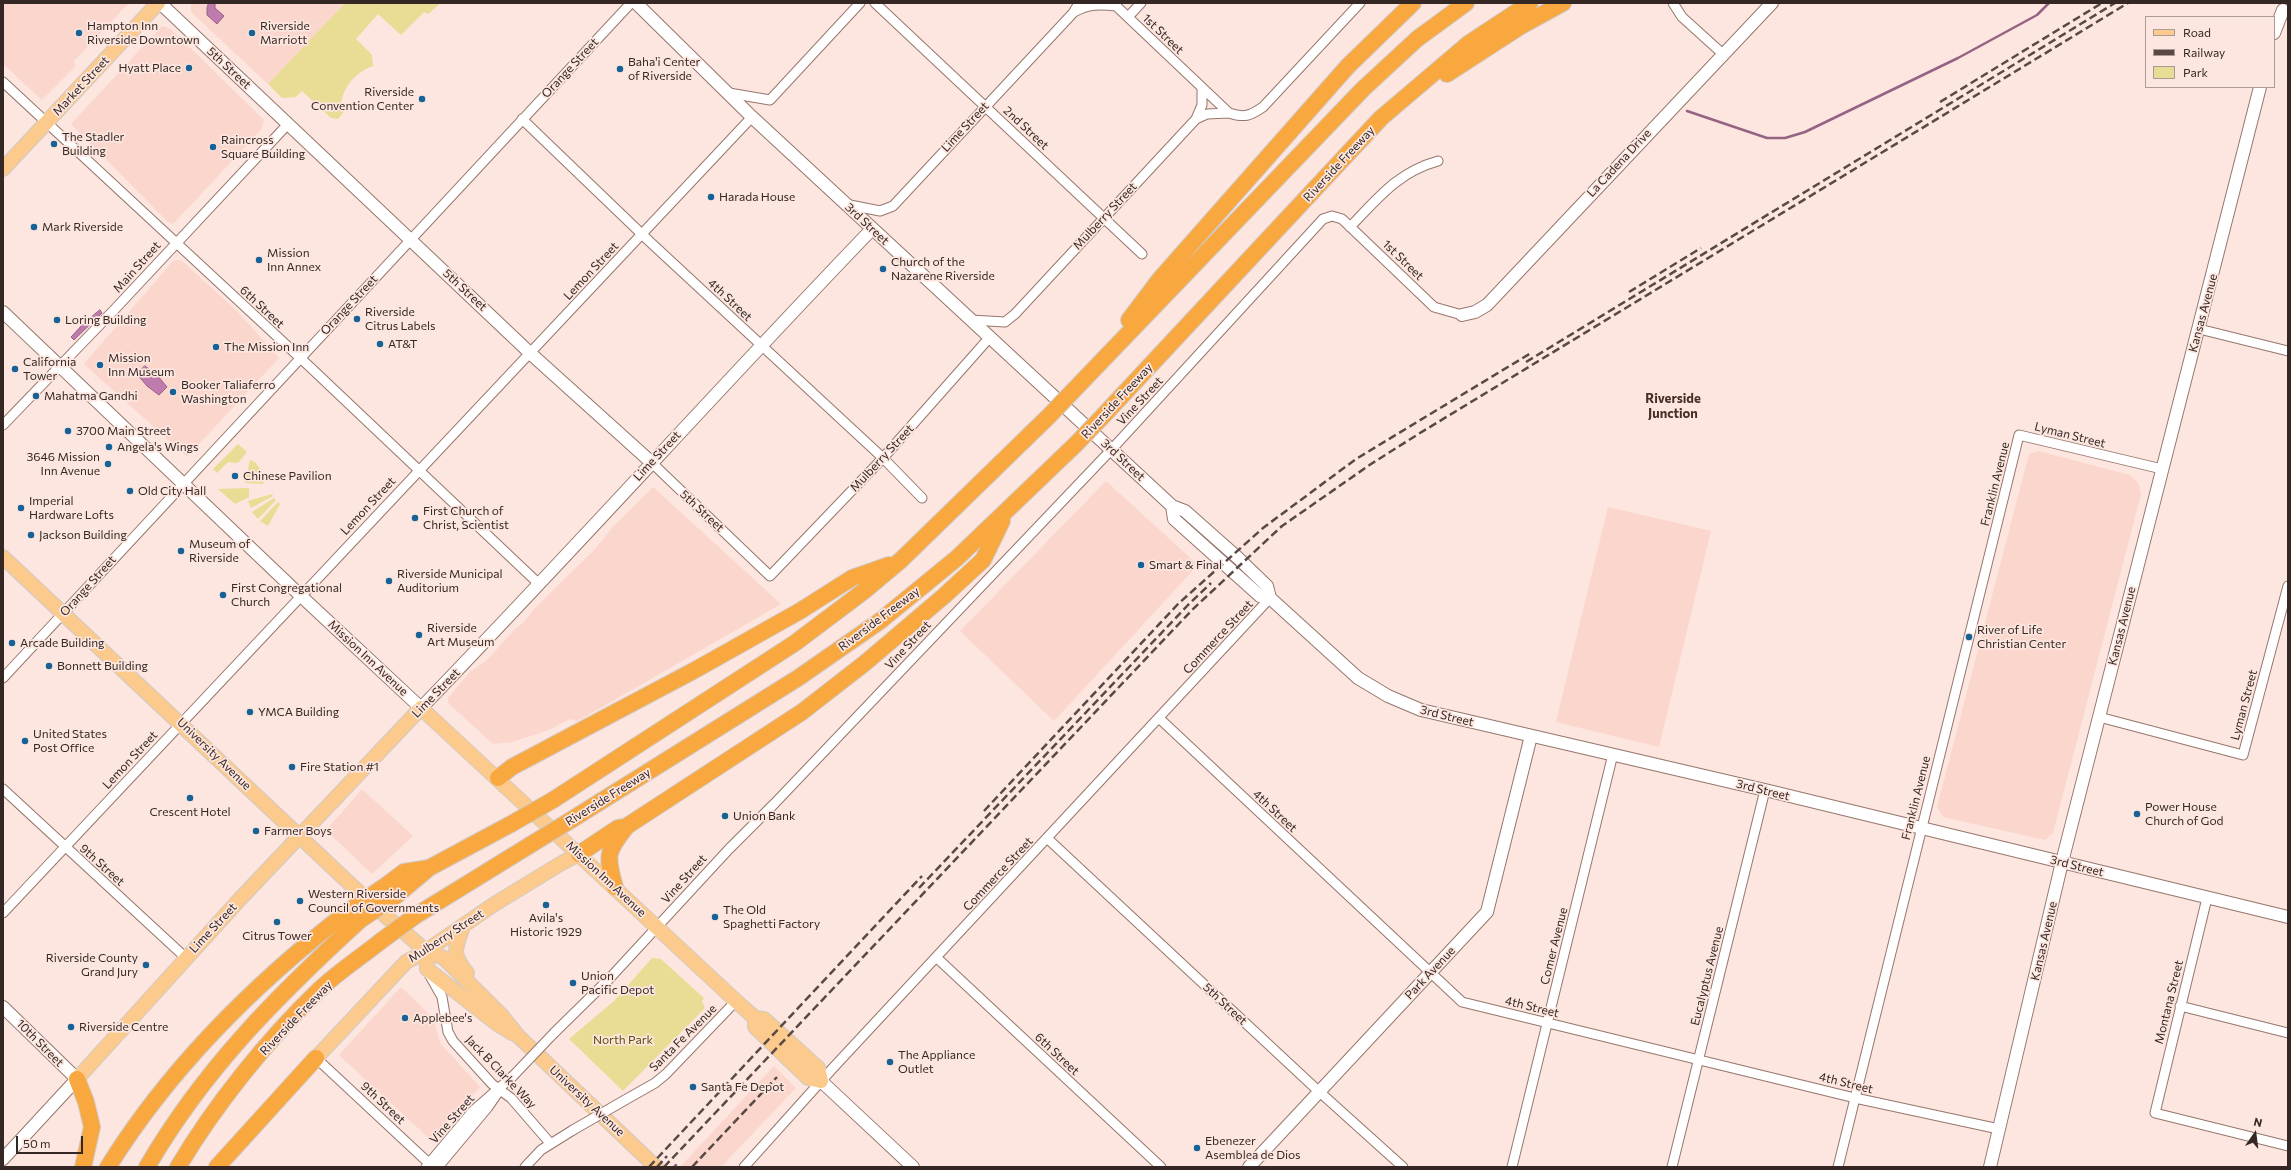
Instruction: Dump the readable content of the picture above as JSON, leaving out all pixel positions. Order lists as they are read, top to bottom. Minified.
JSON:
{"streets":{"highway":["Riverside Freeway"],"main road":["5th Street","Market Street","Lime Street","La Cadena Drive","Mulberry Street","3rd Street","Kansas Avenue","Mission Inn Avenue","University Avenue","Park Avenue","10th Street"],"street":["1st Street","Orange Street","2nd Street","Main Street","Lemon Street","4th Street","6th Street","Vine Street","Lyman Street","Franklin Avenue","Commerce Street","9th Street","Comer Avenue","Eucalyptus Avenue","Montana Street","Santa Fe Avenue","Jack B Clarke Way"]},"crossings":[["1st Street","La Cadena Drive"],["1st Street","Vine Street"],["5th Street","Orange Street"],["5th Street","Market Street"],["5th Street","Lime Street"],["5th Street","Mulberry Street"],["5th Street","Main Street"],["5th Street","Lemon Street"],["5th Street","Commerce Street"],["5th Street","Park Avenue"],["Orange Street","4th Street"],["Orange Street","6th Street"],["Orange Street","Mission Inn Avenue"],["Orange Street","University Avenue"],["Market Street","6th Street"],["Lime Street","2nd Street"],["Lime Street","3rd Street"],["Lime Street","4th Street"],["Lime Street","6th Street"],["Lime Street","Mission Inn Avenue"],["Lime Street","University Avenue"],["Lime Street","9th Street"],["Lime Street","10th Street"],["2nd Street","Mulberry Street"],["Mulberry Street","3rd Street"],["Mulberry Street","4th Street"],["Mulberry Street","Mission Inn Avenue"],["Mulberry Street","University Avenue"],["Mulberry Street","9th Street"],["3rd Street","Lemon Street"],["3rd Street","Kansas Avenue"],["3rd Street","Vine Street"],["3rd Street","Franklin Avenue"],["3rd Street","Commerce Street"],["3rd Street","Comer Avenue"],["3rd Street","Park Avenue"],["3rd Street","Eucalyptus Avenue"],["3rd Street","Montana Street"],["Main Street","6th Street"],["Main Street","Mission Inn Avenue"],["Lemon Street","4th Street"],["Lemon Street","6th Street"],["Lemon Street","Mission Inn Avenue"],["Lemon Street","University Avenue"],["Lemon Street","9th Street"],["4th Street","Kansas Avenue"],["4th Street","Franklin Avenue"],["4th Street","Commerce Street"],["4th Street","Comer Avenue"],["4th Street","Park Avenue"],["4th Street","Eucalyptus Avenue"],["6th Street","Commerce Street"],["Kansas Avenue","Lyman Street"],["Vine Street","Mission Inn Avenue"],["Vine Street","9th Street"],["Vine Street","Jack B Clarke Way"],["Lyman Street","Franklin Avenue"],["Commerce Street","Mission Inn Avenue"],["Mission Inn Avenue","Santa Fe Avenue"],["University Avenue","Jack B Clarke Way"],["Santa Fe Avenue","Jack B Clarke Way"]],"districts":["Riverside Junction"],"parks":["North Park"],"places":["Hampton Inn Riverside Downtown","Riverside Marriott","Hyatt Place","Baha'i Center of Riverside","Riverside Convention Center","The Stadler Building","Raincross Square Building","Harada House","Mark Riverside","Mission Inn Annex","Church of the Nazarene Riverside","Riverside Citrus Labels","Loring Building","AT&T","The Mission Inn","Mission Inn Museum","California Tower","Booker Taliaferro Washington","Mahatma Gandhi","3700 Main Street","Angela's Wings","3646 Mission Inn Avenue","Chinese Pavilion","Old City Hall","Imperial Hardware Lofts","First Church of Christ, Scientist","Jackson Building","Museum of Riverside","Smart & Final","Riverside Municipal Auditorium","First Congregational Church","Riverside Art Museum","River of Life Christian Center","Arcade Building","Bonnett Building","YMCA Building","United States Post Office","Fire Station #1","Crescent Hotel","Power House Church of God","Union Bank","Farmer Boys","Western Riverside Council of Governments","Avila's Historic 1929","The Old Spaghetti Factory","Citrus Tower","Riverside County Grand Jury","Union Pacific Depot","Applebee's","Riverside Centre","The Appliance Outlet","Santa Fe Depot","Ebenezer Asemblea de Dios"],"legend":["Road","Railway","Park"],"scale_bar":"50 m","north":"top"}
